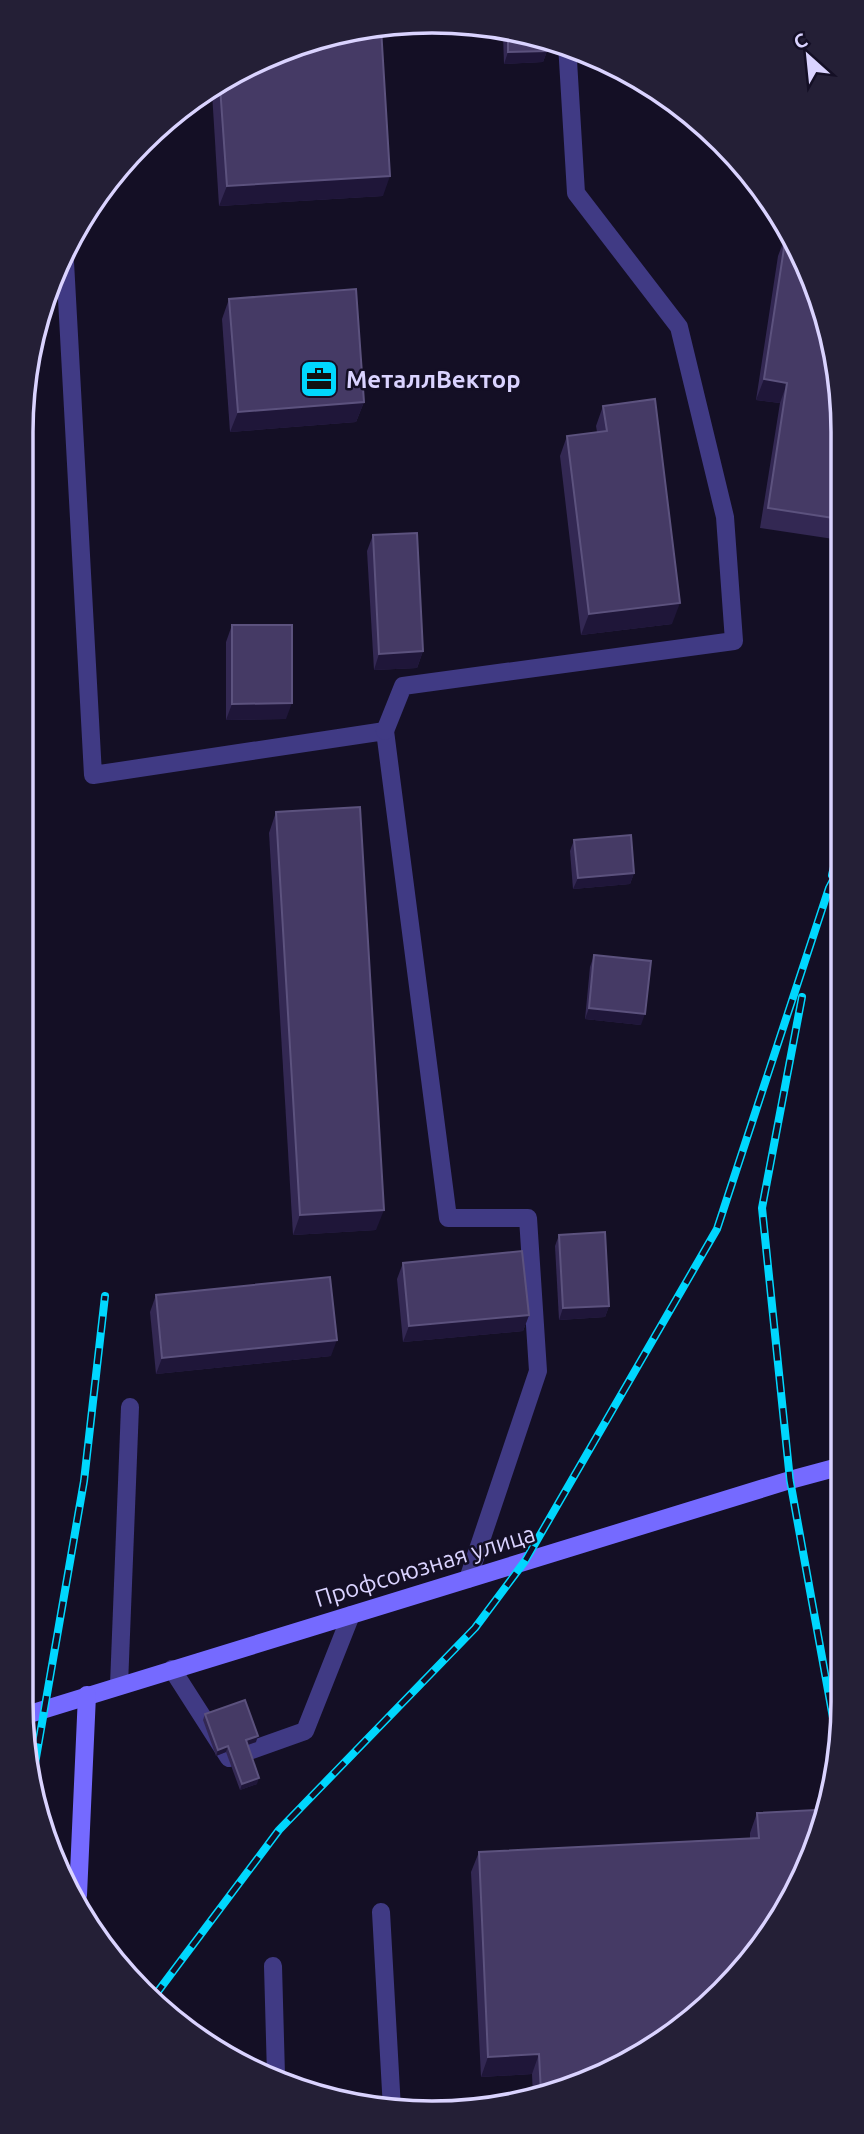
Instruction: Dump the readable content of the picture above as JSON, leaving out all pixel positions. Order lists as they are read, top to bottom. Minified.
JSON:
{"streets":{"main road":["Профсоюзная улица"]},"places":{"office":["МеталлВектор"]},"north":"top left"}
